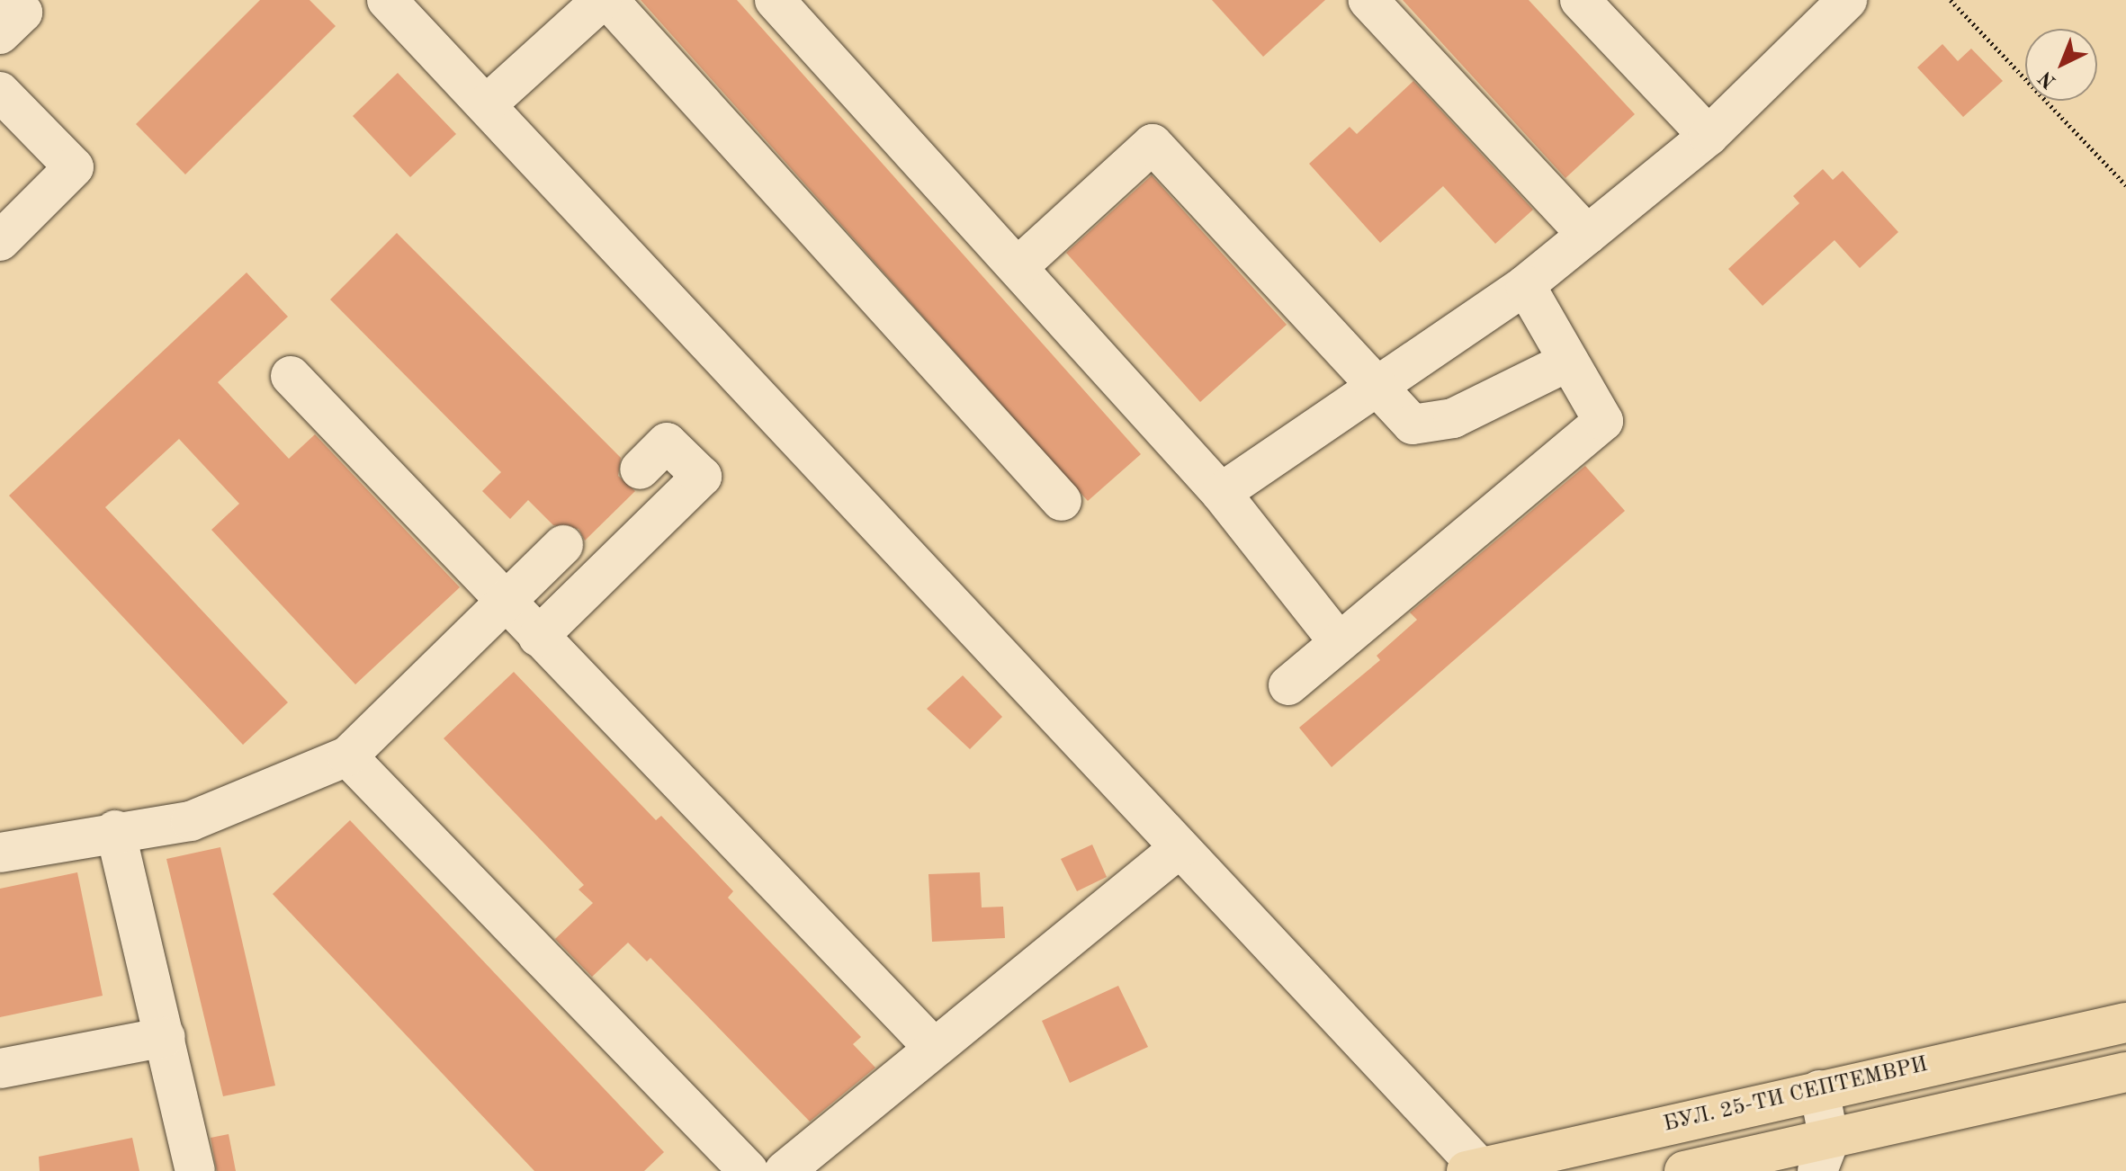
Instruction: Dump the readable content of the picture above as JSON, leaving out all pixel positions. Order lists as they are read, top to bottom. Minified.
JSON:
{"streets":{"main road":["БУЛ. 25-ТИ СЕПТЕМВРИ"]},"north":"bottom left"}
